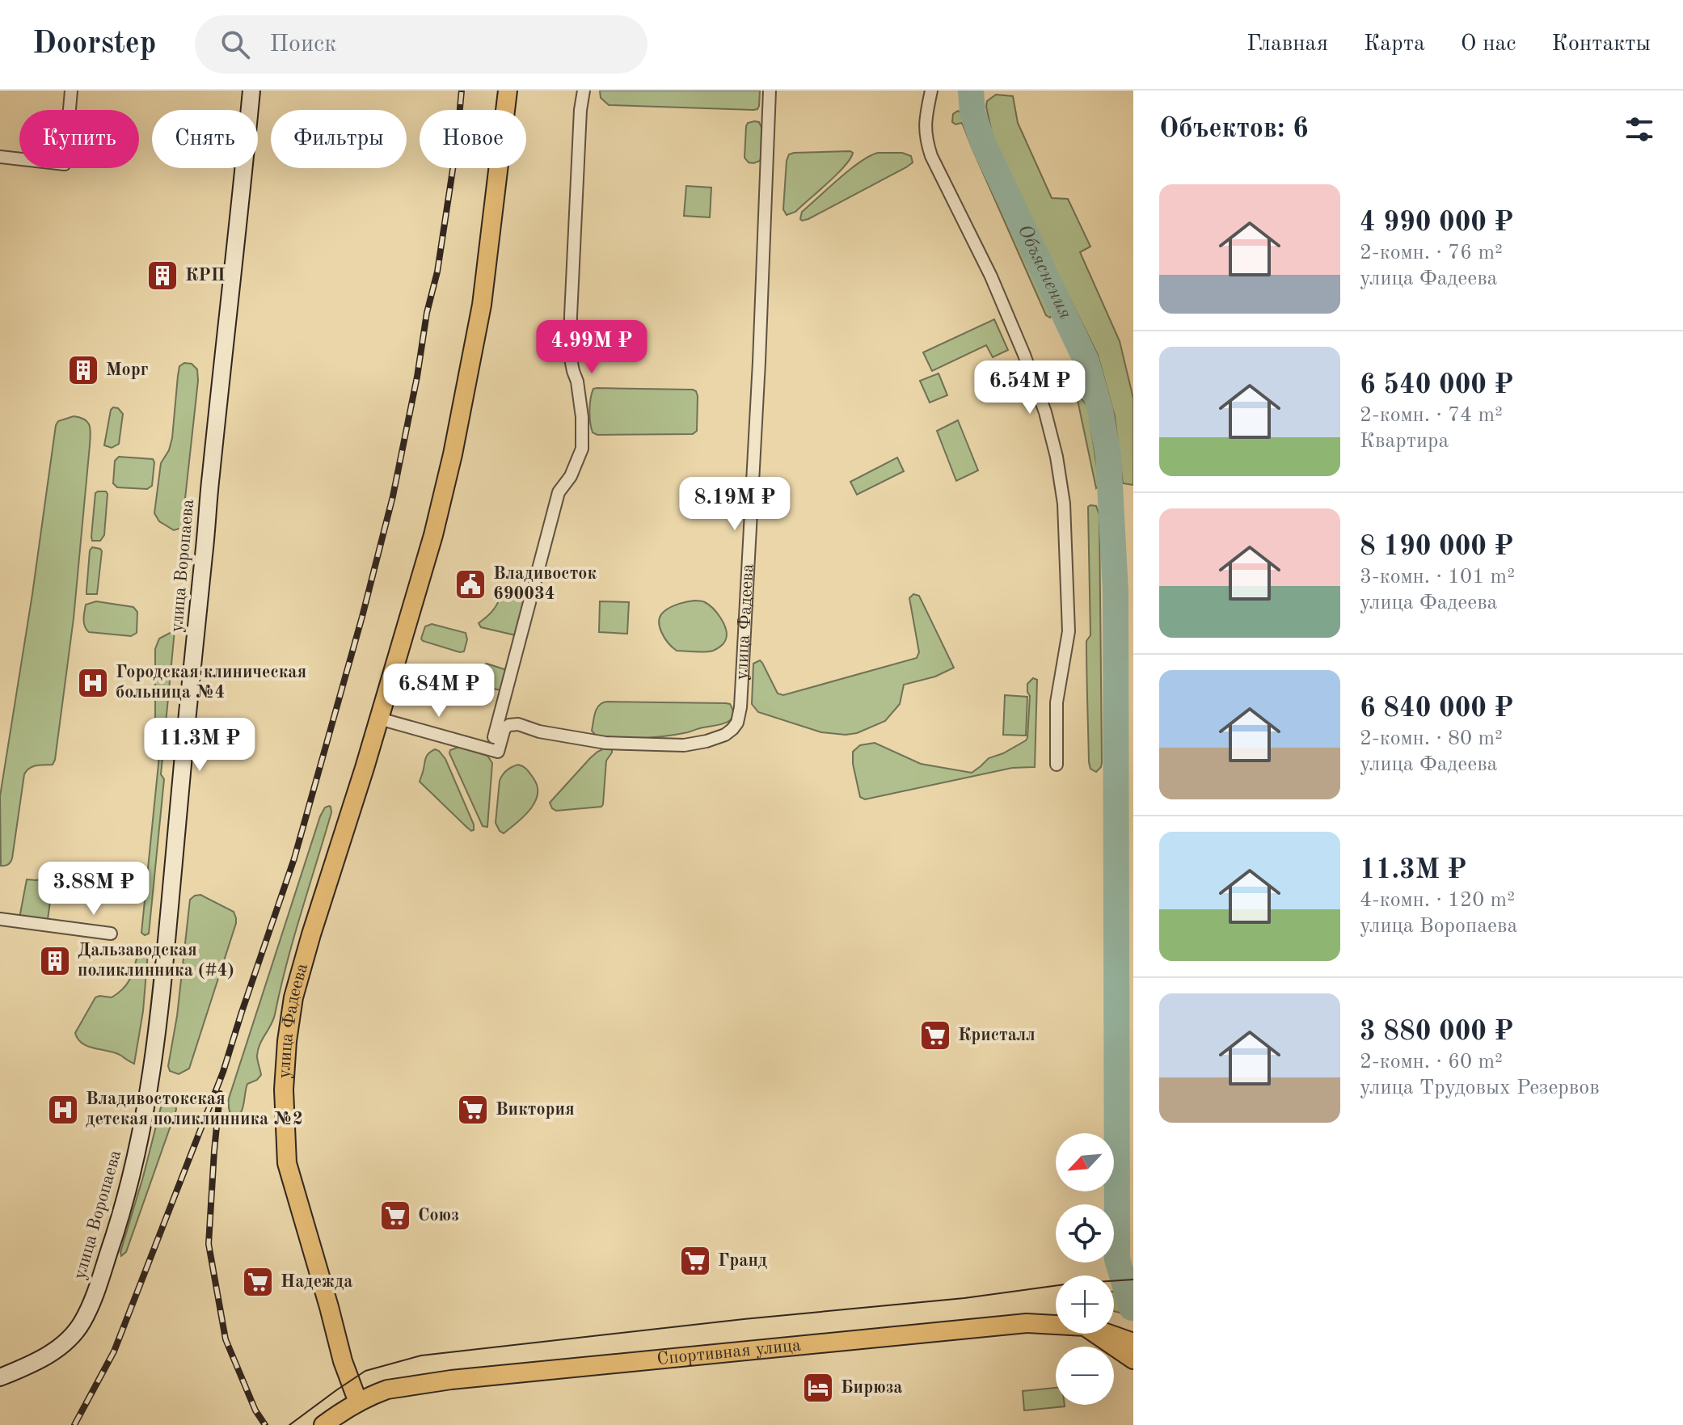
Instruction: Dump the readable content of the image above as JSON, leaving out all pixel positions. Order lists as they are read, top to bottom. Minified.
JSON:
{"streets":{"main road":["улица Воропаева","улица Фадеева","Спортивная улица"]},"crossings":[["улица Фадеева","Спортивная улица"]],"water":["Объяснения"],"places":{"building":["КРП","Морг","Дальзаводская поликлинника (#4)"],"public building":["Владивосток 690034"],"hospital":["Городская клиническая больница №4","Владивостокская детская поликлинника №2"],"supermarket":["Кристалл","Виктория","Союз","Гранд","Надежда"],"hotel":["Бирюза"]},"north":"bottom left","page":{"header":"Doorstep","search":"Поиск","nav":["Главная","Карта","О нас","Контакты"],"heading":"Объектов: 6","chip":["Купить","Снять","Фильтры","Новое"],"list":[{"name":"4 990 000 ₽","note":"2-комн. · 76 m² · улица Фадеева"},{"name":"6 540 000 ₽","note":"2-комн. · 74 m² · Квартира"},{"name":"8 190 000 ₽","note":"3-комн. · 101 m² · улица Фадеева"},{"name":"6 840 000 ₽","note":"2-комн. · 80 m² · улица Фадеева"},{"name":"11.3M ₽","note":"4-комн. · 120 m² · улица Воропаева"},{"name":"3 880 000 ₽","note":"2-комн. · 60 m² · улица Трудовых Резервов"}],"price":["4.99M ₽","6.54M ₽","8.19M ₽","6.84M ₽","11.3M ₽","3.88M ₽"],"map_buttons":["+","−"]}}
